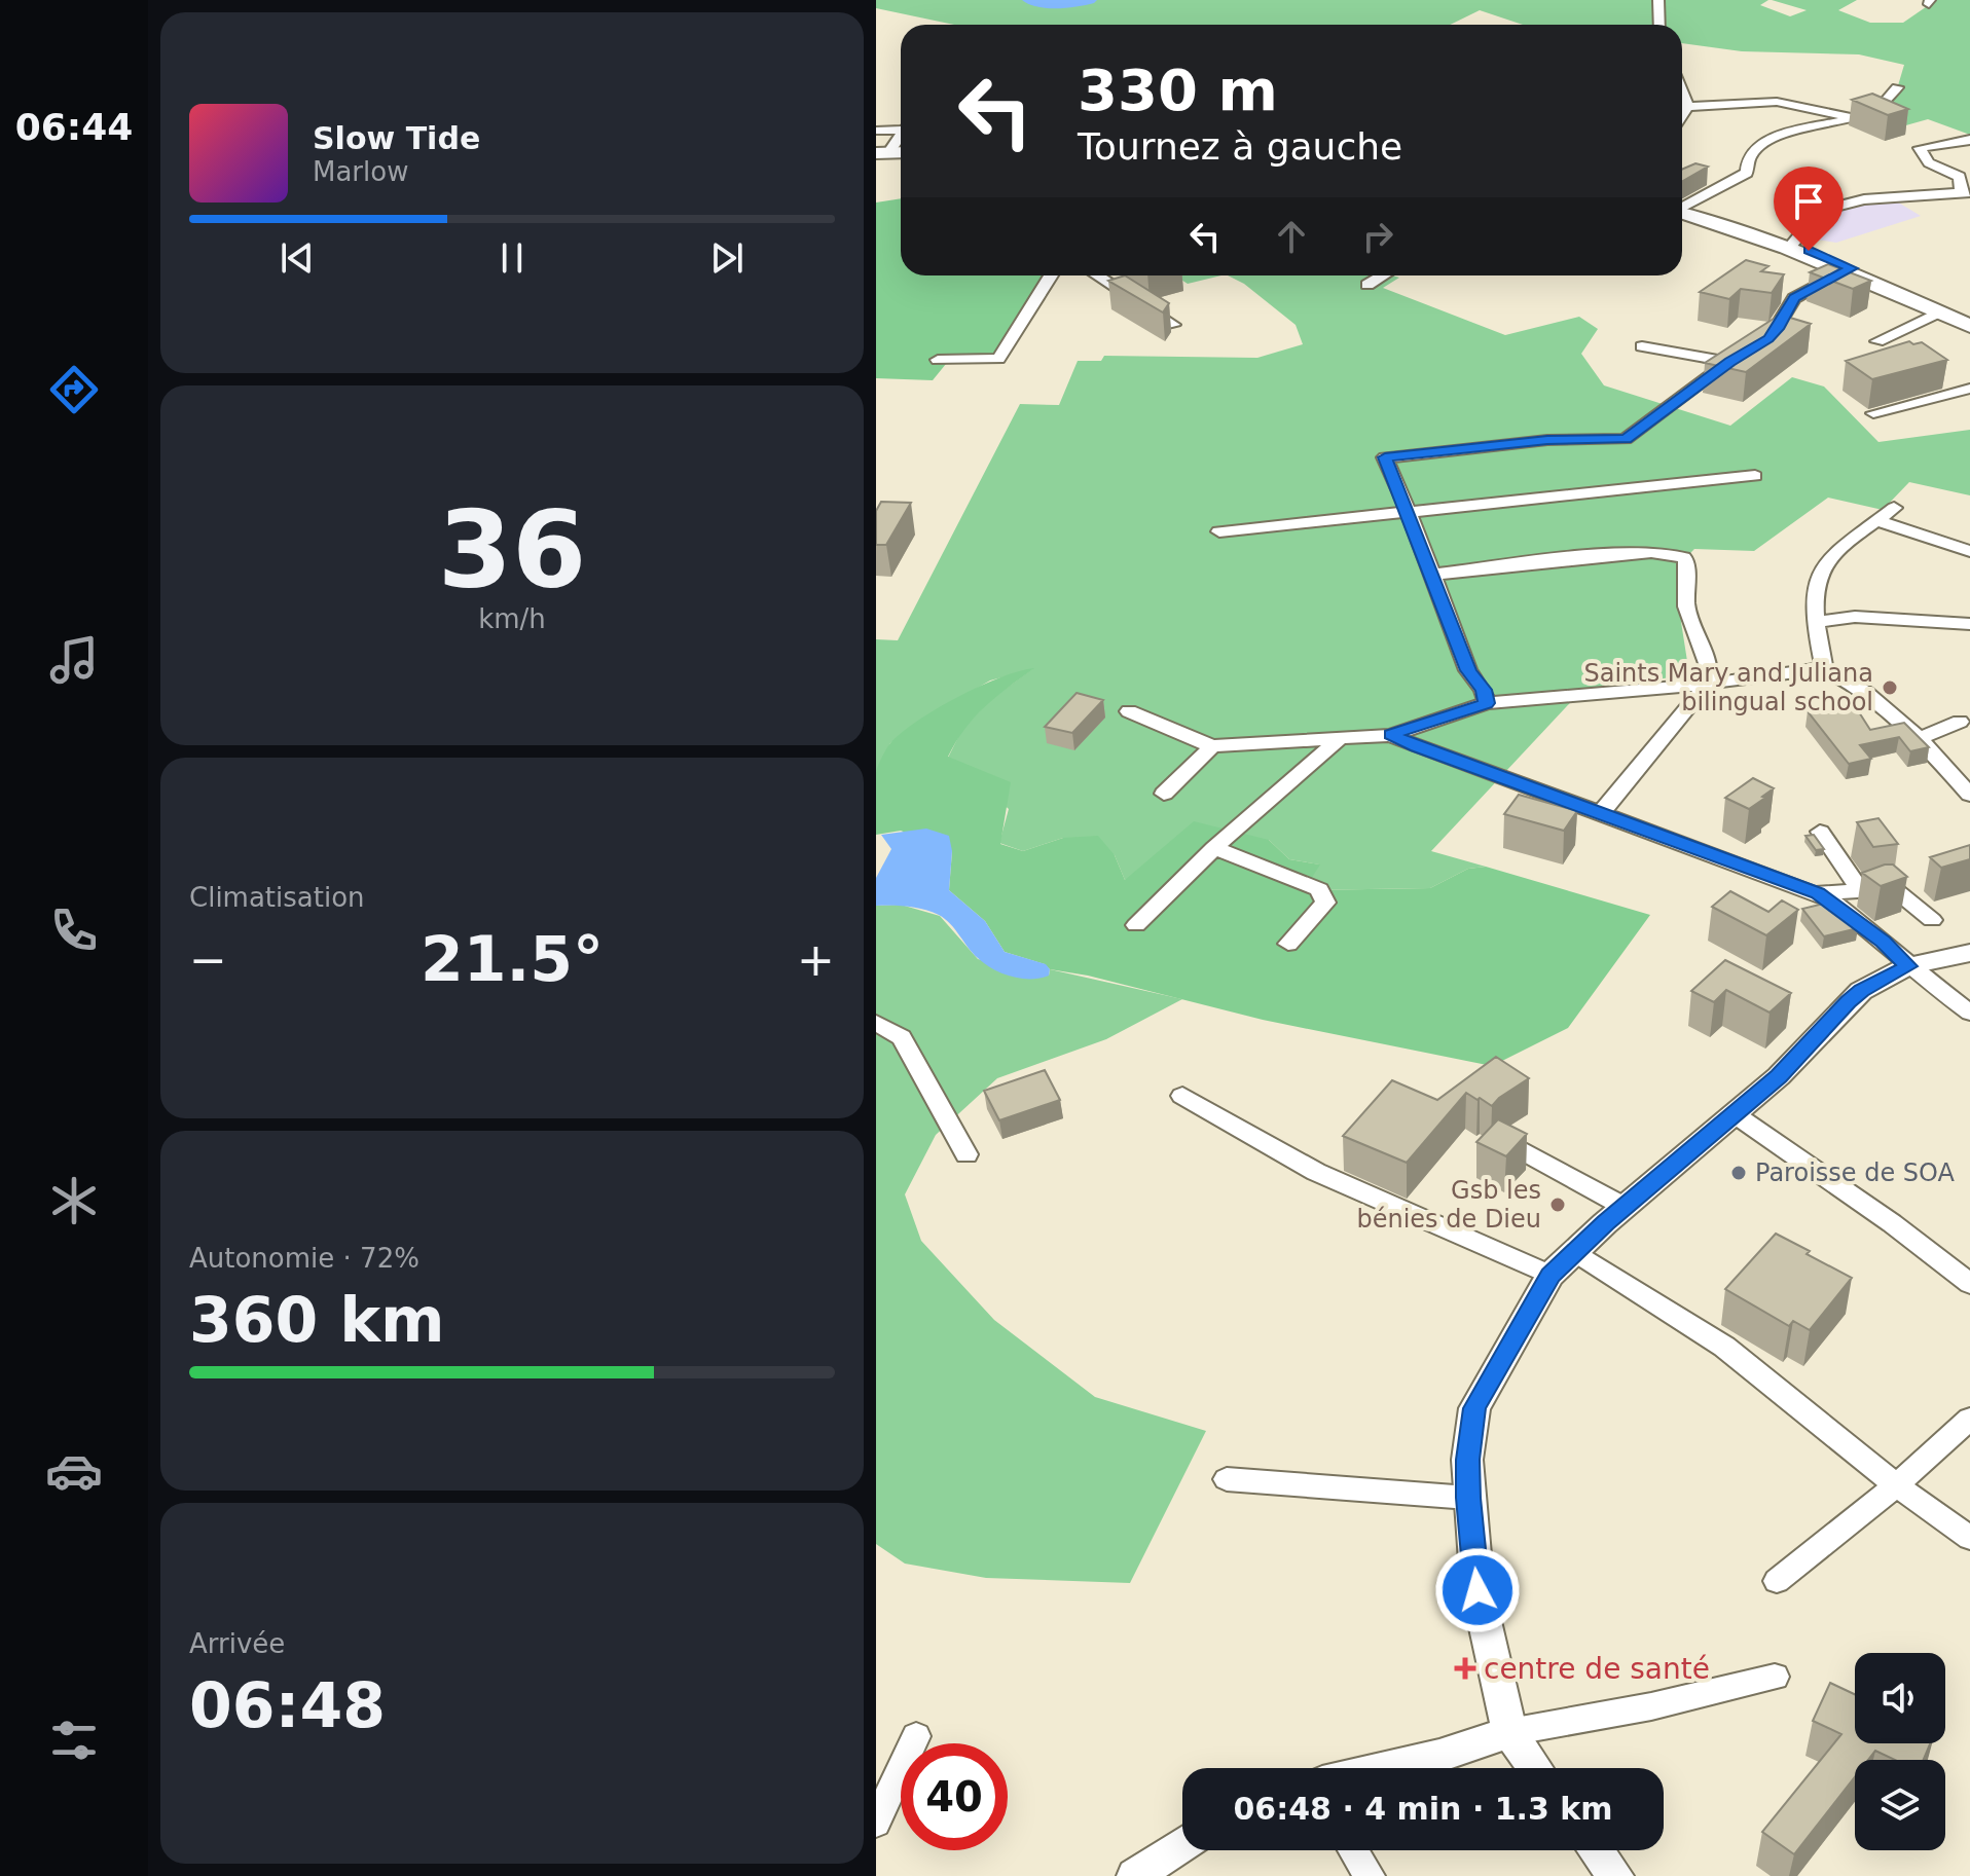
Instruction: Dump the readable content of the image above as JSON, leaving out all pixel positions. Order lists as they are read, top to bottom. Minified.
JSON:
{"places":{"other":["Saints Mary and Juliana bilingual school","Paroisse de SOA","Gsb les bénies de Dieu"],"health":["centre de santé"]},"page":{"tabs":"06:44","turn":["330 m","Tournez à gauche"],"song":["Slow Tide","Marlow"],"tile":[["36","km/h"],"Climatisation",["Autonomie · 72%","360 km"],["Arrivée","06:48"]],"heat":["−","21.5°","+"],"limit":"40","trip":"06:48 · 4 min · 1.3 km"}}
